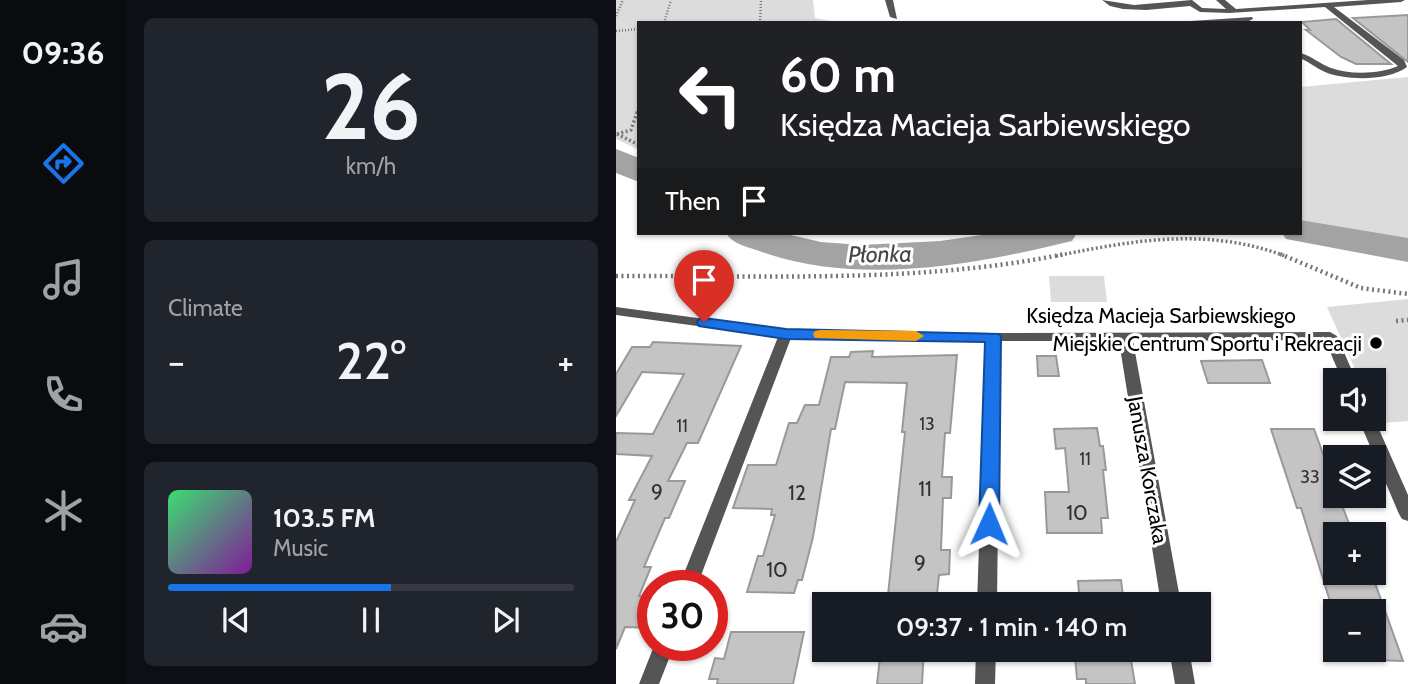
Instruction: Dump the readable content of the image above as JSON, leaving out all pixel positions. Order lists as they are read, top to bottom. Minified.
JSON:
{"streets":{"street":["Księdza Macieja Sarbiewskiego","Janusza Korczaka"]},"crossings":[["Księdza Macieja Sarbiewskiego","Janusza Korczaka"]],"water":["Płonka"],"places":["Miejskie Centrum Sportu i Rekreacji"],"house_numbers":["13","11","11","33","11","9","12","10","9","10"],"page":{"tabs":"09:36","tile":[["26","km/h"],"Climate"],"turn":["60 m","Księdza Macieja Sarbiewskiego"],"then":"Then","heat":["−","22°","+"],"map_buttons":["+","−"],"song":["103.5 FM","Music"],"limit":"30","trip":"09:37 · 1 min · 140 m"}}
